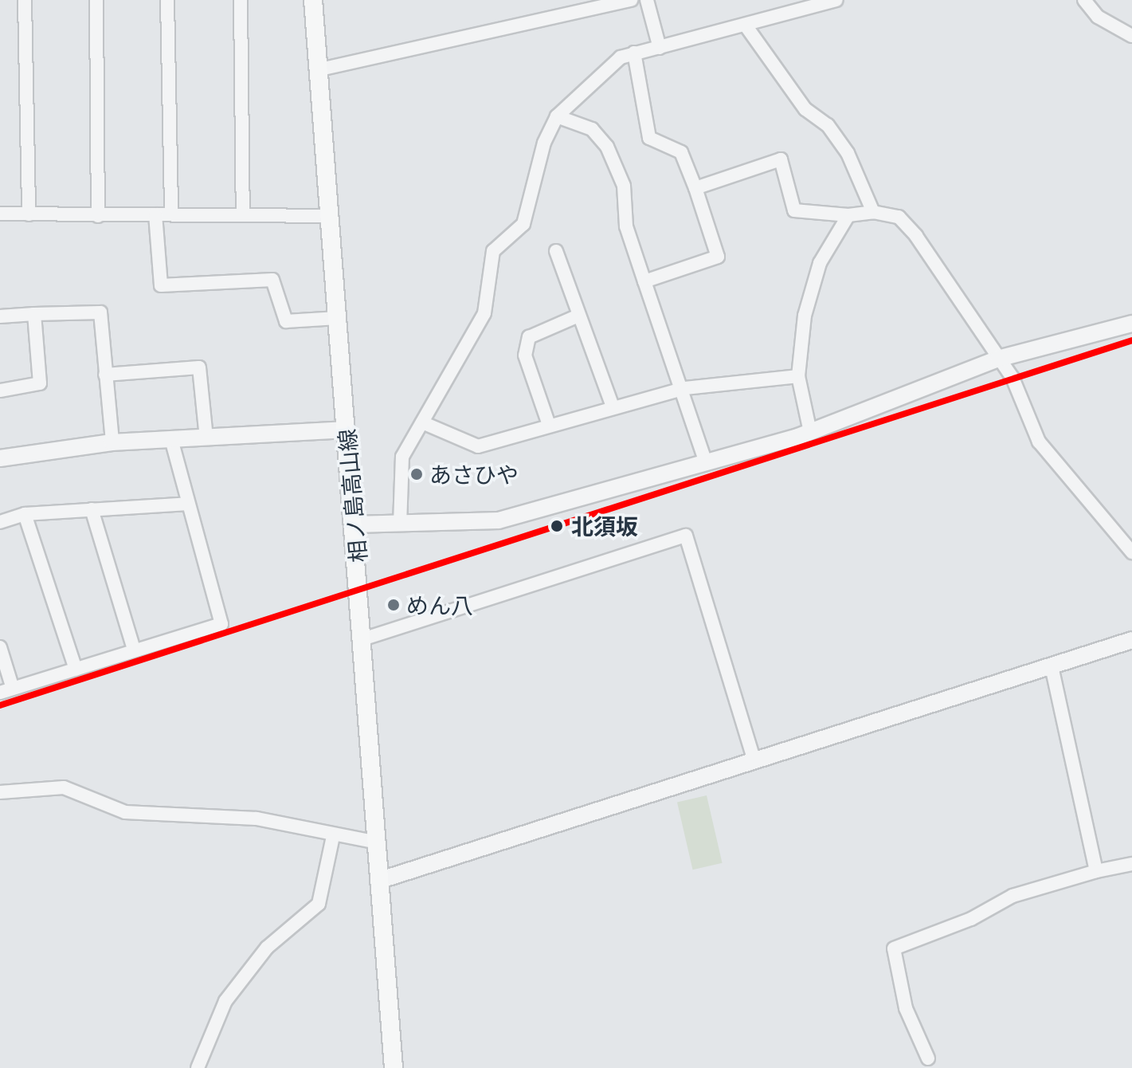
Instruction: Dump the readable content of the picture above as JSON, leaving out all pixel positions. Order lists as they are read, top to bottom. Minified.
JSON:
{"streets":{"main road":["相ノ島高山線"]},"places":["あさひや","北須坂","めん八"]}
